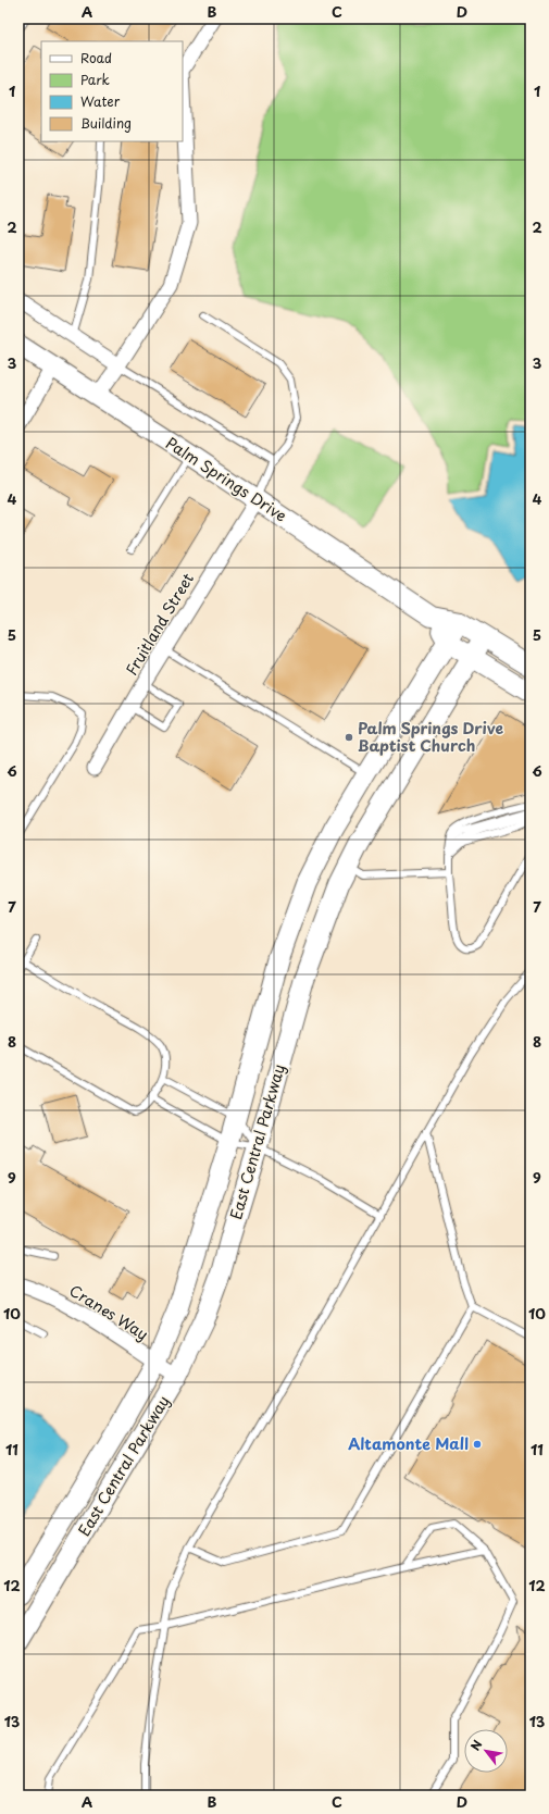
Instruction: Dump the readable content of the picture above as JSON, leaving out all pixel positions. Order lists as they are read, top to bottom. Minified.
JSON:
{"streets":{"main road":["Palm Springs Drive","East Central Parkway"],"street":["Fruitland Street","Cranes Way"]},"crossings":[["Palm Springs Drive","Fruitland Street"],["Palm Springs Drive","East Central Parkway"],["East Central Parkway","Cranes Way"]],"places":["Palm Springs Drive Baptist Church","Altamonte Mall"],"legend":["Road","Park","Water","Building"],"north":"top left","grid":{"columns":["A","B","C","D"],"rows":["1","2","3","4","5","6","7","8","9","10","11","12","13"]}}
